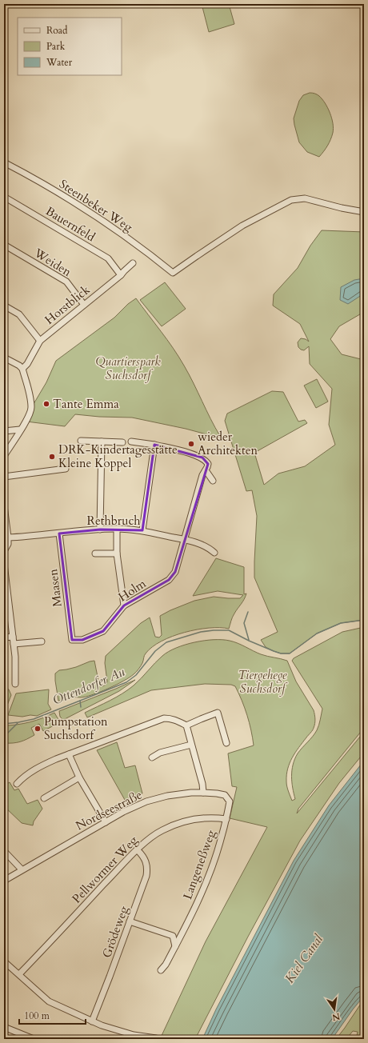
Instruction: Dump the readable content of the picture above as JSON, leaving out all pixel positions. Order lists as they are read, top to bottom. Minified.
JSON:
{"streets":{"street":["Steenbeker Weg","Bauernfeld","Weiden","Horstblick","Rethbruch","Maasen","Holm","Nordseestraße","Langeneßweg","Pellwormer Weg","Grödeweg"]},"crossings":[["Bauernfeld","Horstblick"],["Weiden","Horstblick"],["Rethbruch","Maasen"],["Rethbruch","Holm"],["Maasen","Holm"],["Nordseestraße","Langeneßweg"],["Langeneßweg","Pellwormer Weg"],["Pellwormer Weg","Grödeweg"]],"water":["Ottendorfer Au","Kiel Canal"],"parks":["Quartierspark Suchsdorf","Tiergehege Suchsdorf"],"places":["Tante Emma","wieder Architekten","DRK-Kindertagesstätte Kleine Koppel","Pumpstation Suchsdorf"],"legend":["Road","Park","Water"],"scale_bar":"100 m","north":"bottom"}
